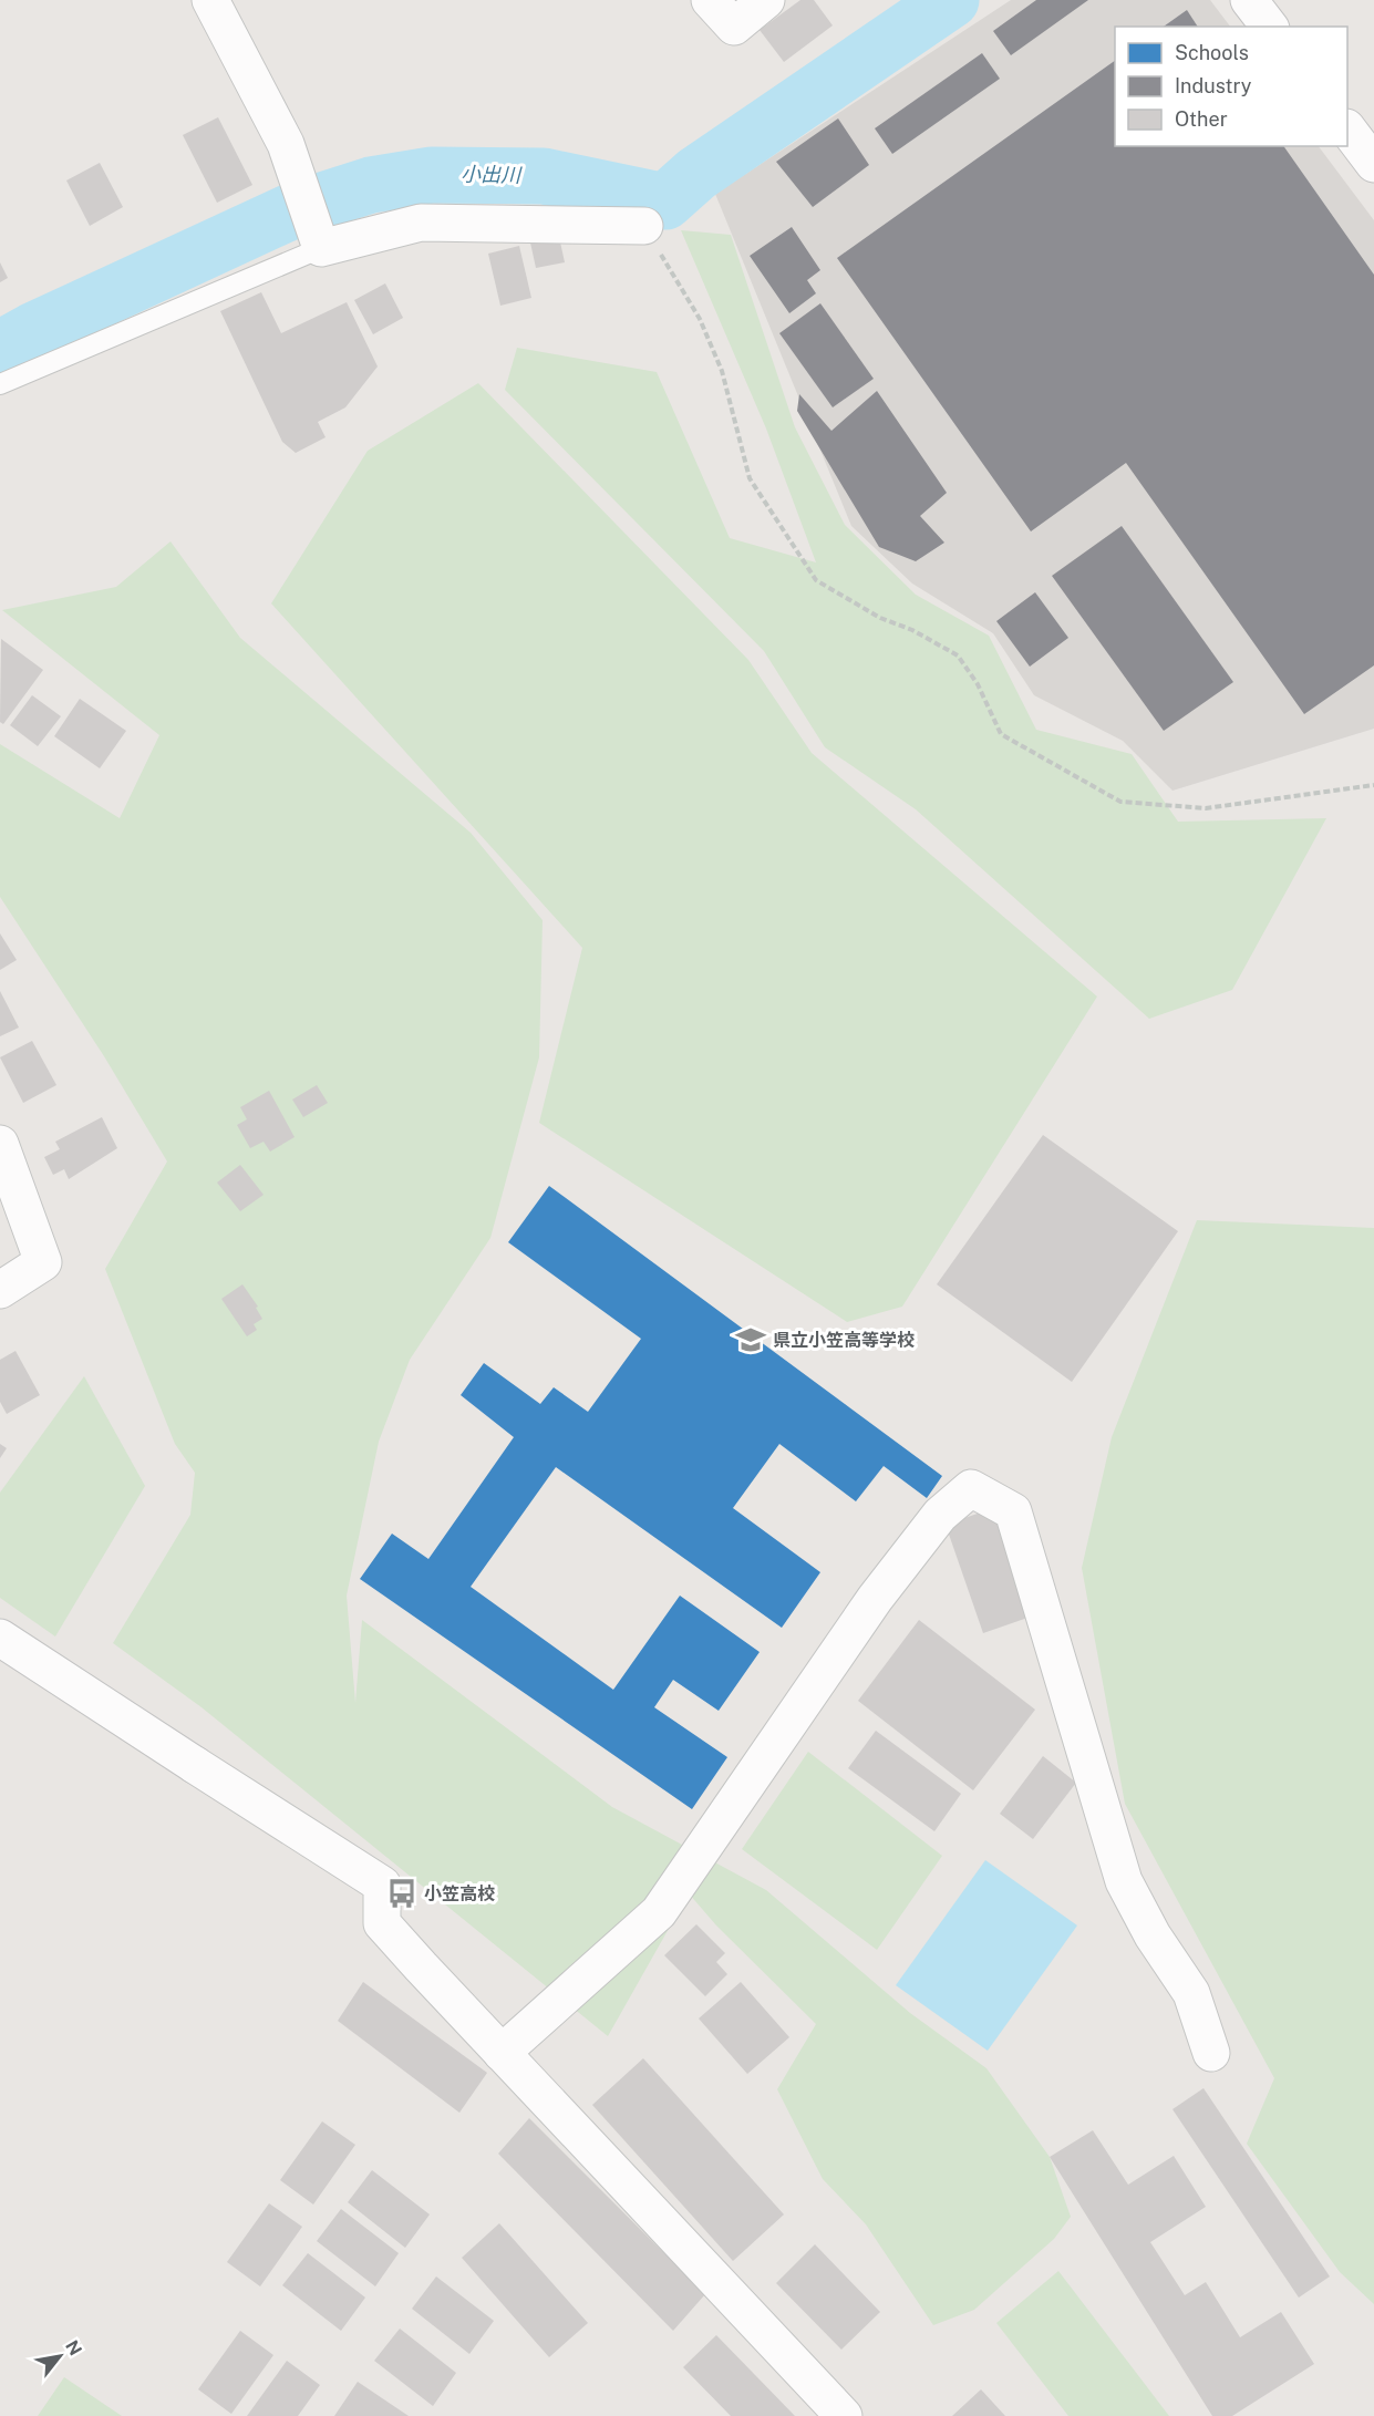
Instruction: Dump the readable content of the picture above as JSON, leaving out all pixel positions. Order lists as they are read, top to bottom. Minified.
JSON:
{"water":["小出川"],"places":{"school or university":["県立小笠高等学校"],"bus stop":["小笠高校"]},"legend":["Schools","Industry","Other"],"north":"top right"}
